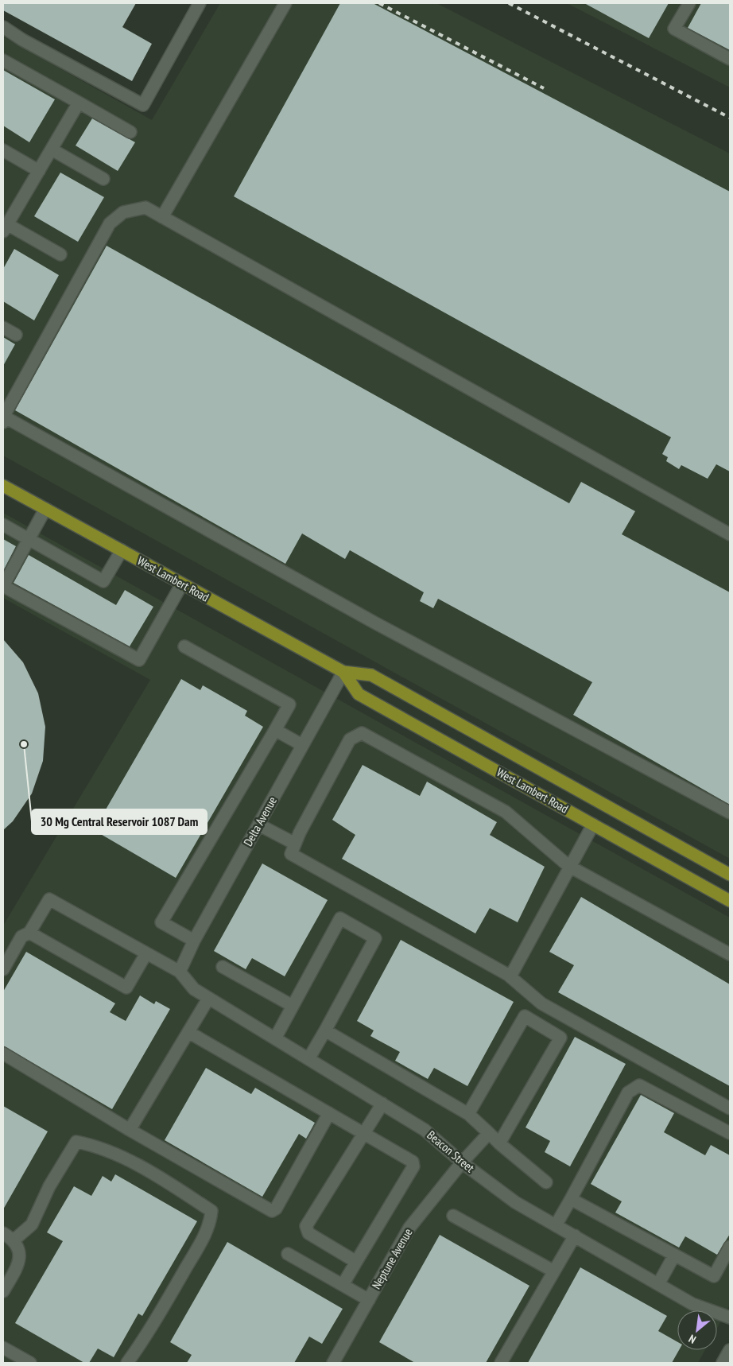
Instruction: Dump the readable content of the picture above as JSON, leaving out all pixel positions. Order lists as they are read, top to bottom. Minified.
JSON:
{"streets":{"main road":["West Lambert Road"],"street":["Delta Avenue","Beacon Street","Neptune Avenue"]},"crossings":[["West Lambert Road","Delta Avenue"],["Delta Avenue","Beacon Street"],["Beacon Street","Neptune Avenue"]],"places":["30 Mg Central Reservoir 1087 Dam"],"north":"bottom left"}
